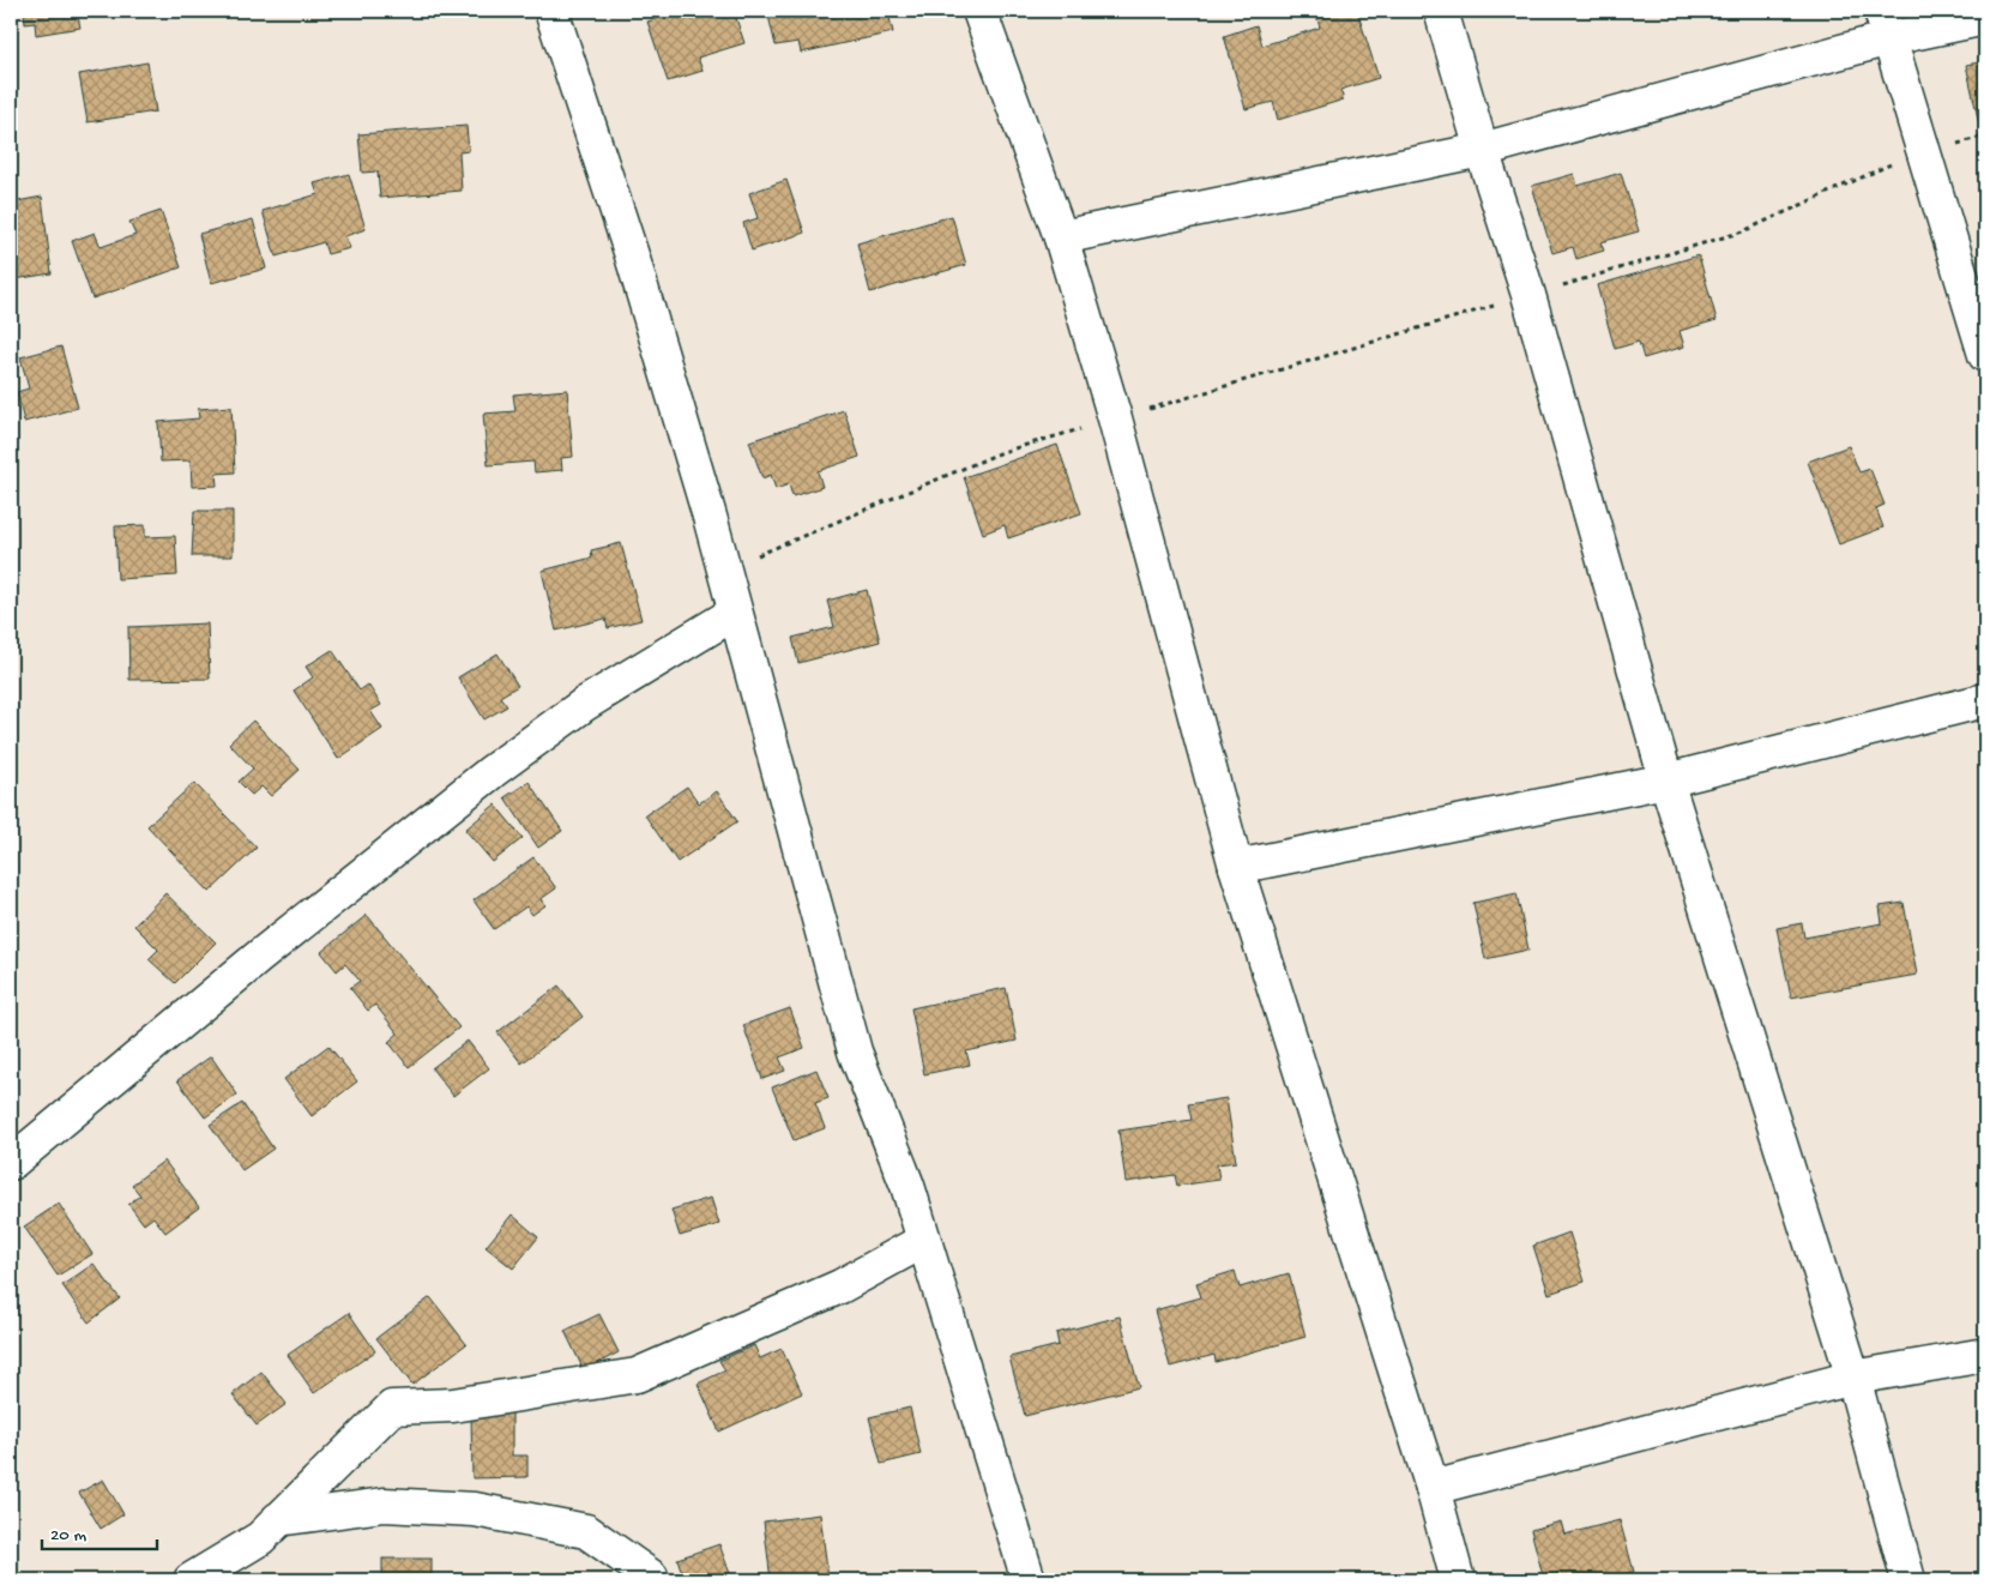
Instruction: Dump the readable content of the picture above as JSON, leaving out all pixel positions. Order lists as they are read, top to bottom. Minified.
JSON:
{"scale_bar":"20 m"}
